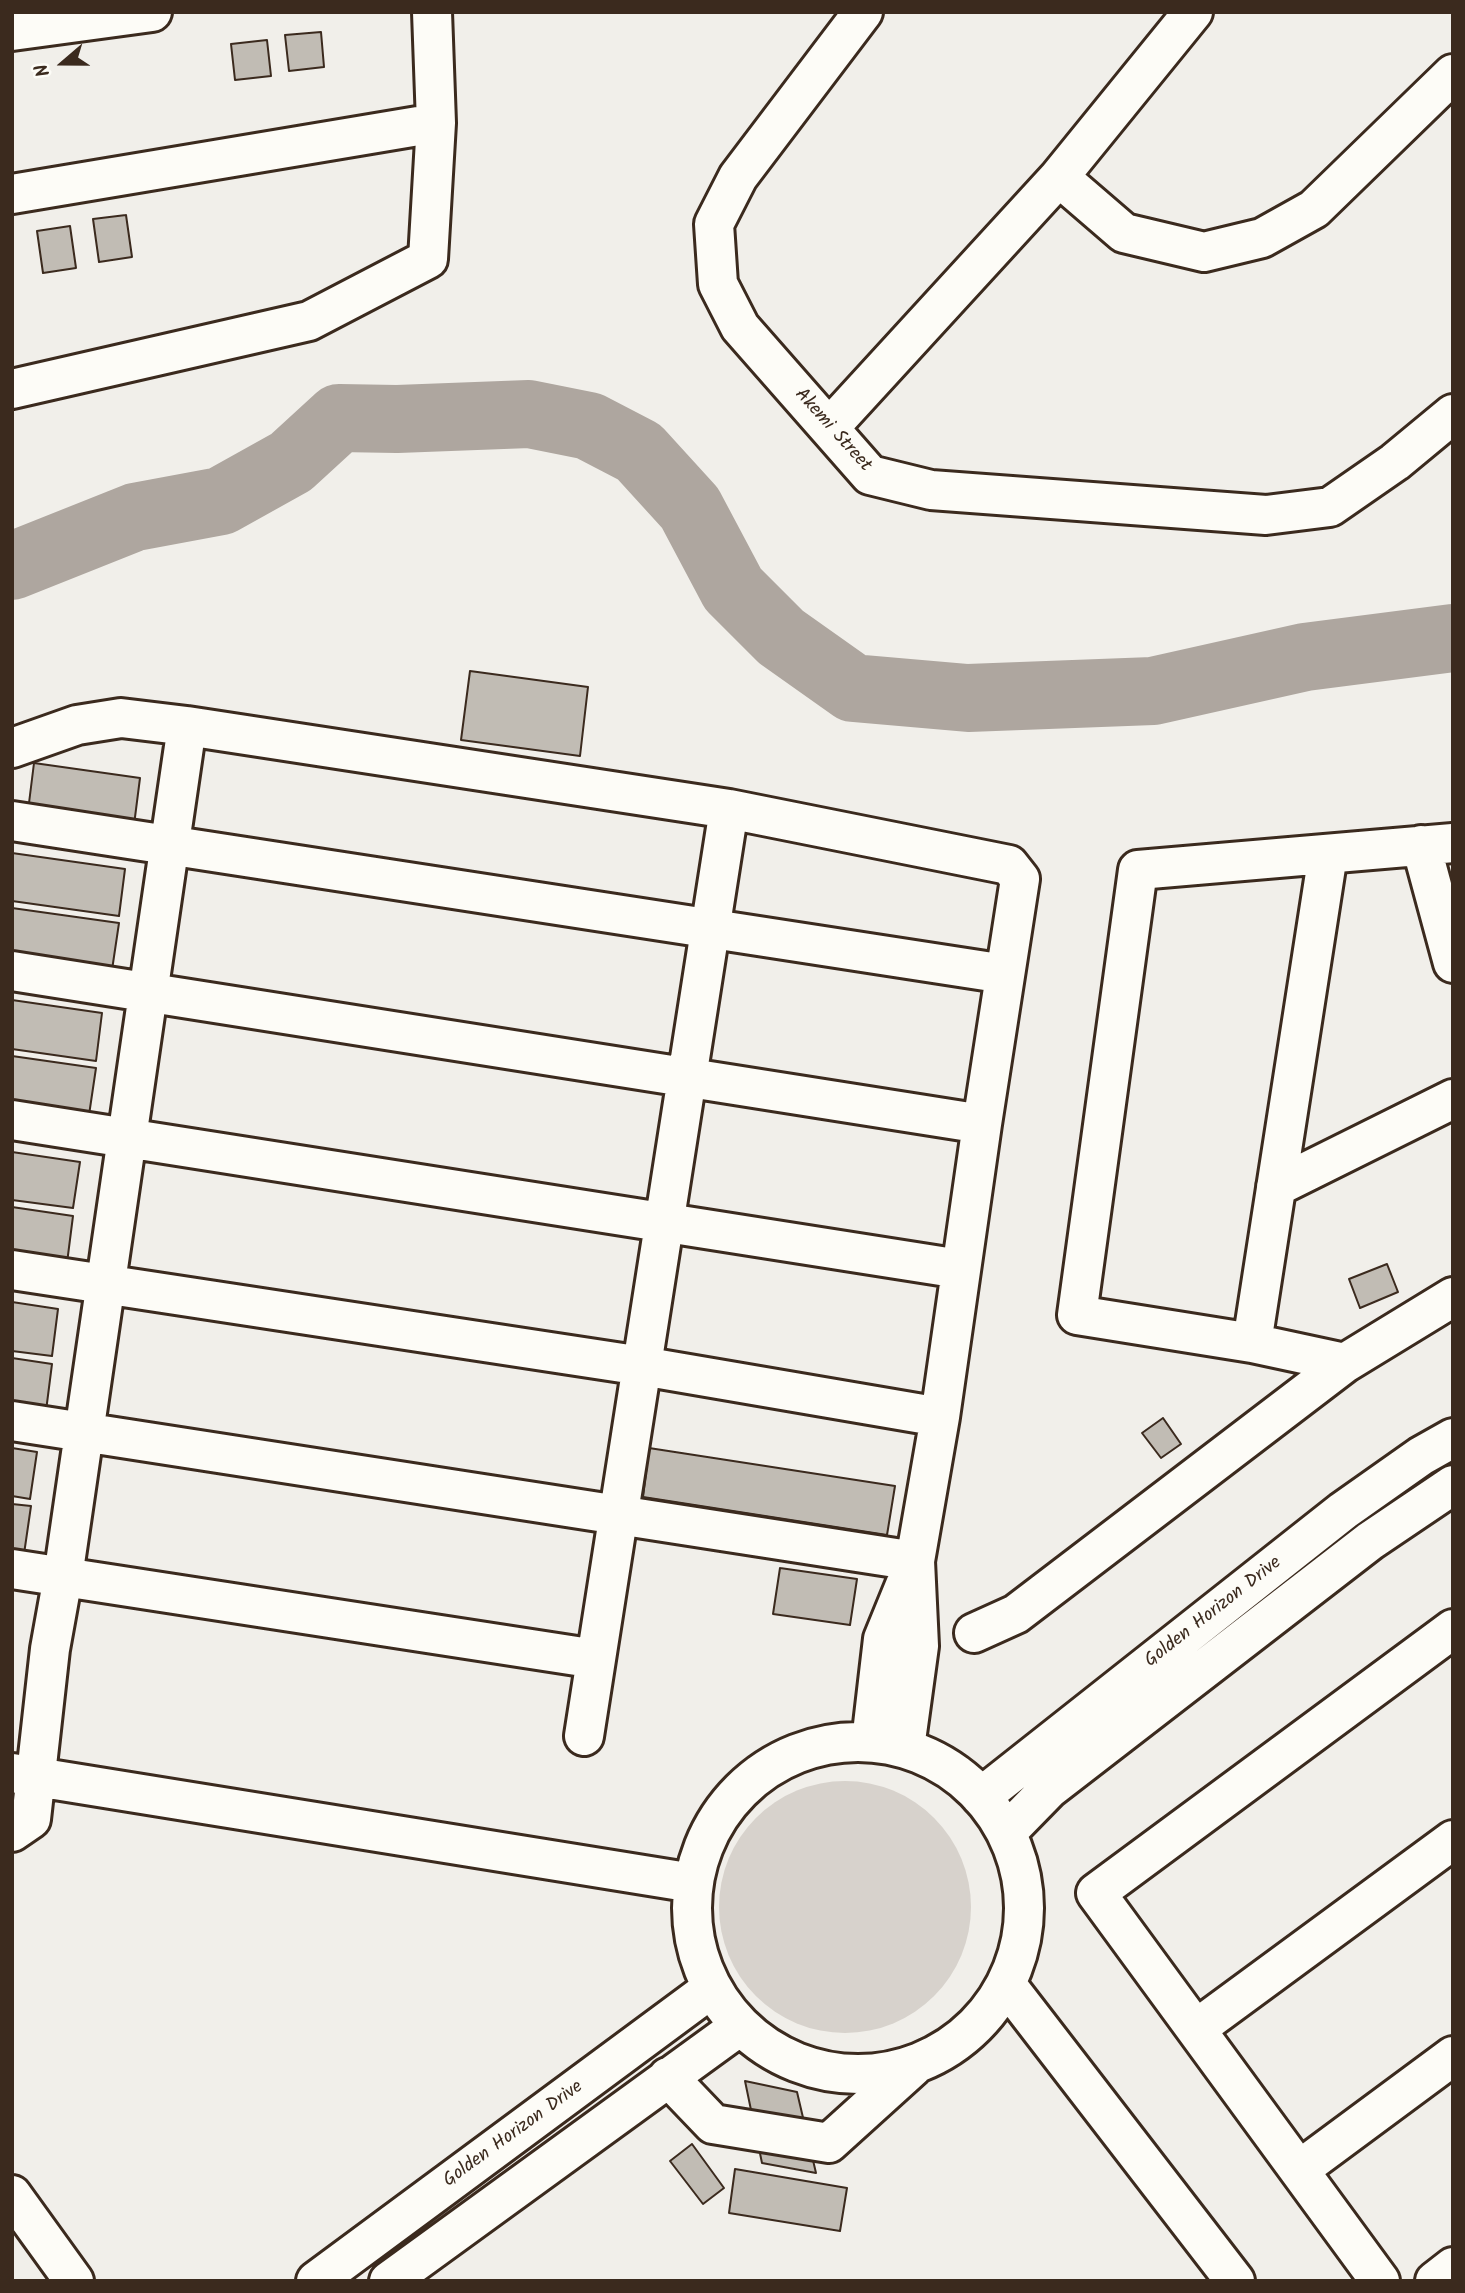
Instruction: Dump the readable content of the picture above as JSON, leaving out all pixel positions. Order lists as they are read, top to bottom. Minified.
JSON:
{"streets":{"street":["Akemi Street","Golden Horizon Drive"]},"north":"left"}
